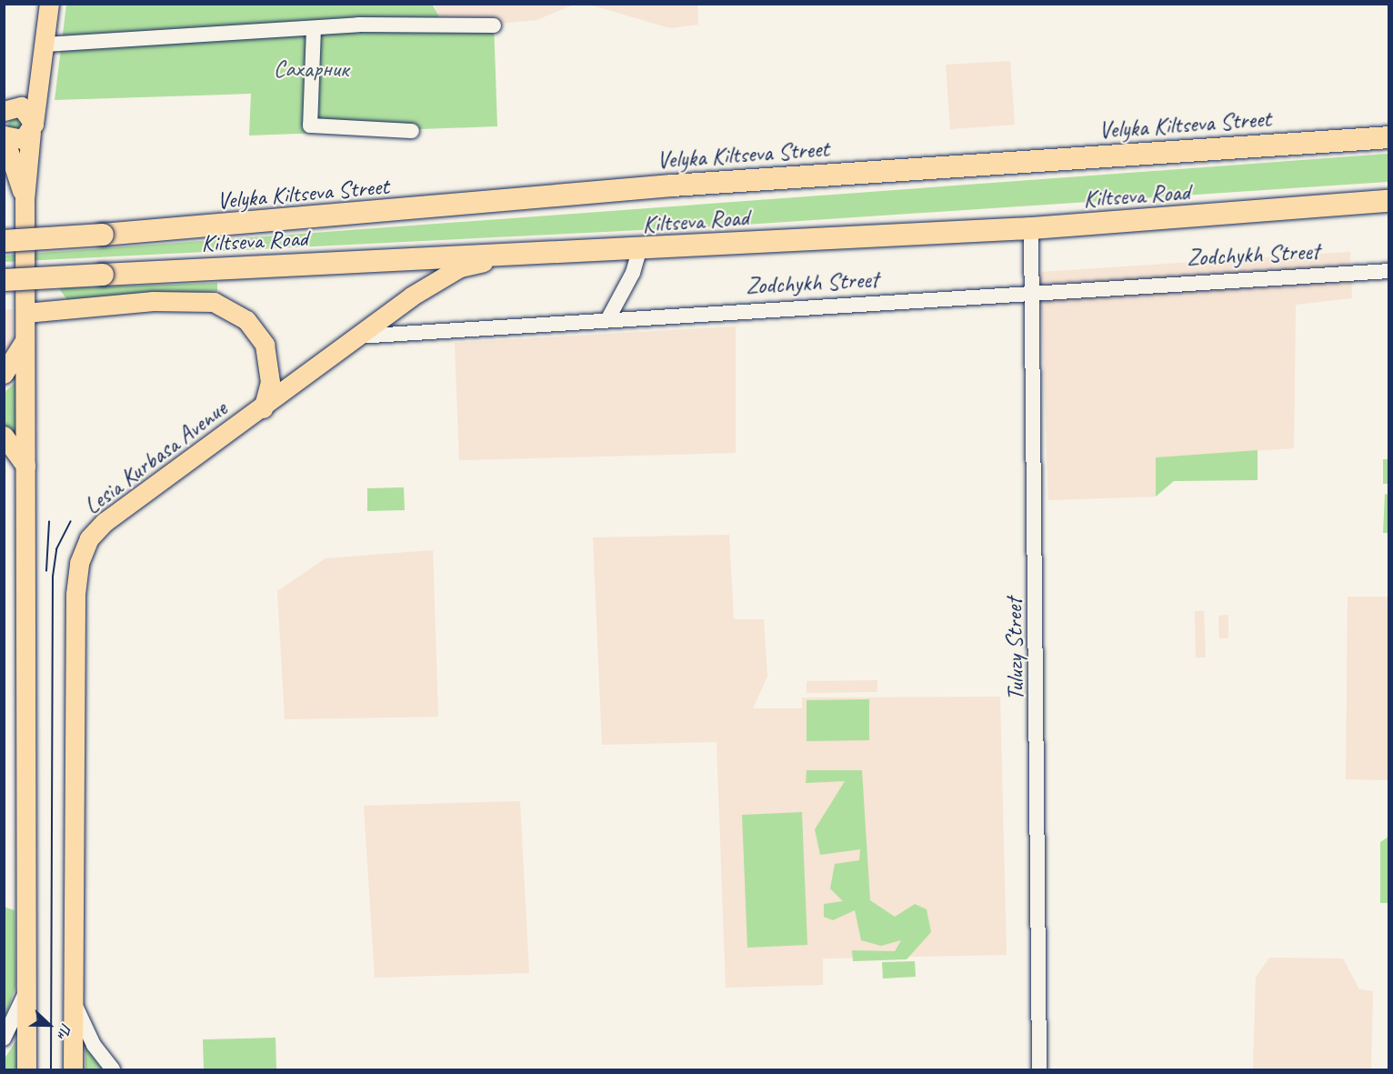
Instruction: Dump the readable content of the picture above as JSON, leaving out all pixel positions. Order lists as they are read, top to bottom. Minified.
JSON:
{"streets":{"highway":["Velyka Kiltseva Street","Kiltseva Road"],"main road":["Lesia Kurbasa Avenue"],"street":["Zodchykh Street","Tuluzy Street"]},"crossings":[["Kiltseva Road","Tuluzy Street"],["Zodchykh Street","Tuluzy Street"]],"parks":["Сахарник"],"north":"right"}
